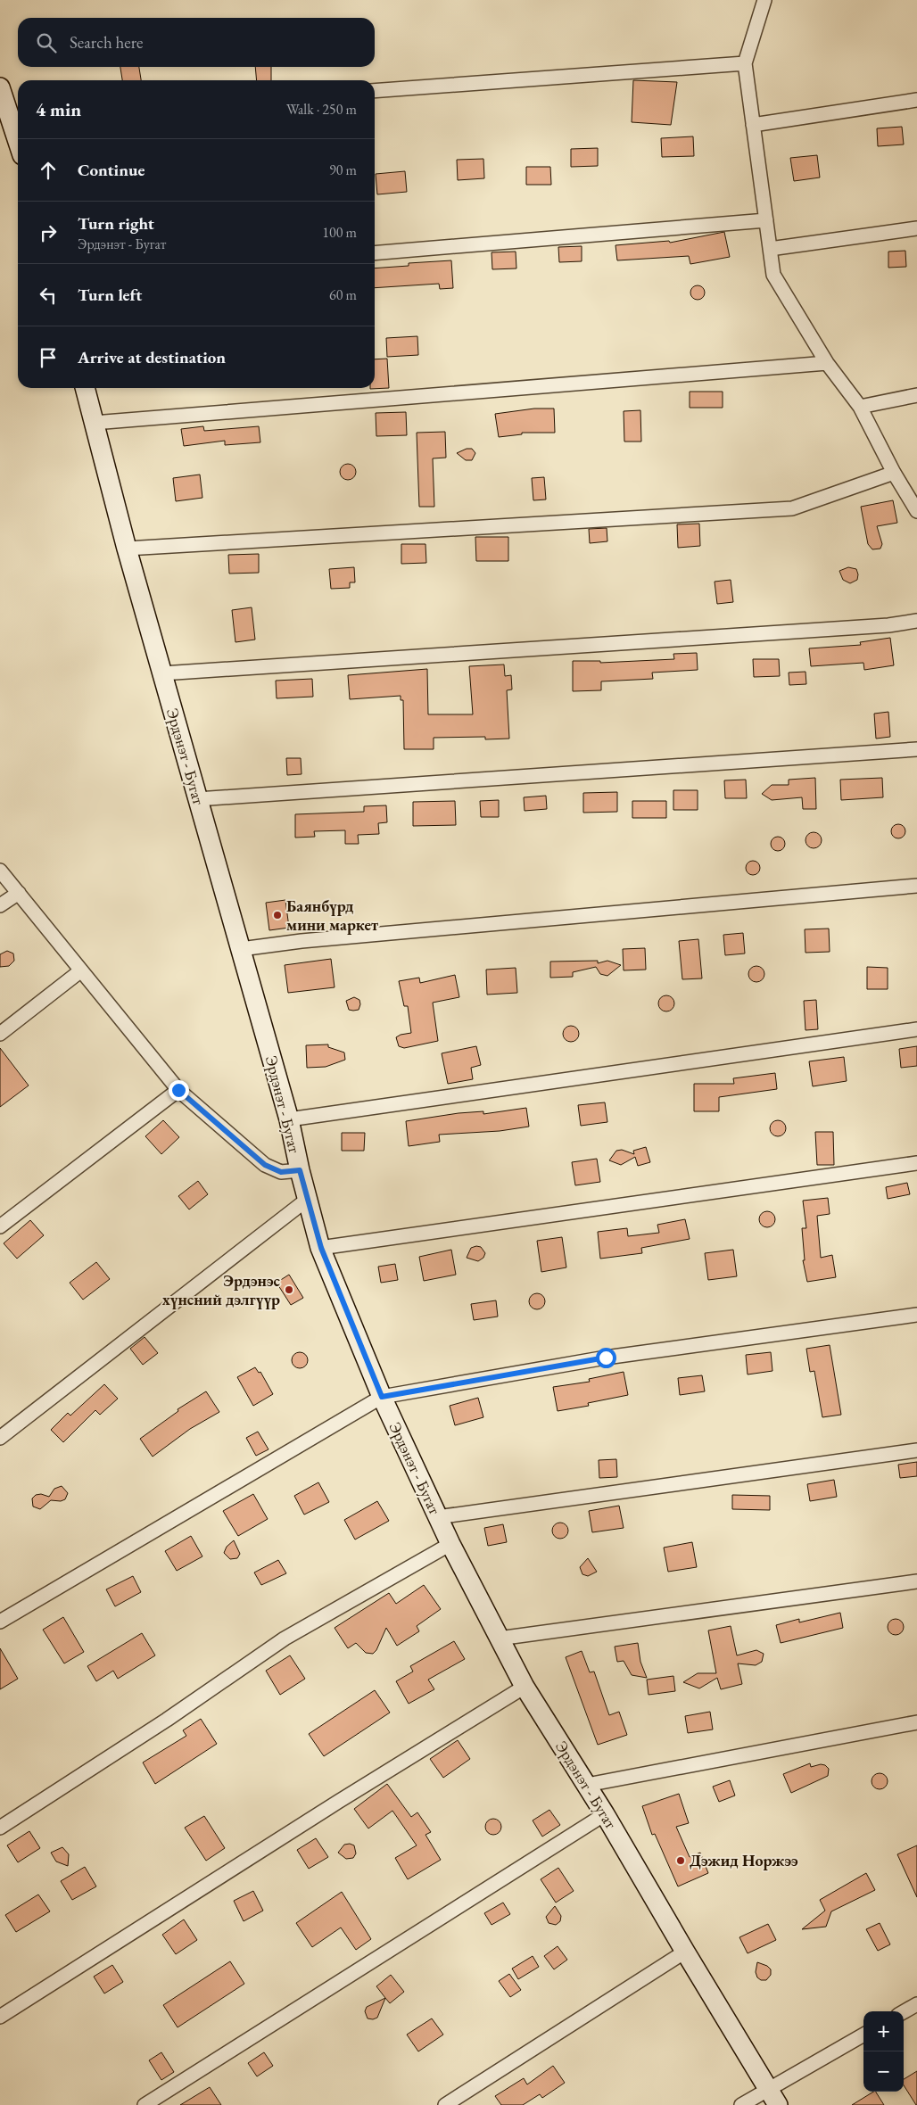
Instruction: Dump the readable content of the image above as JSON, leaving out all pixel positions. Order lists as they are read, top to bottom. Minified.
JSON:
{"streets":{"street":["Эрдэнэт - Бугат"]},"places":["Баянбүрд мини маркет","Эрдэнэс хүнсний дэлгүүр","Дэжид Норжээ"],"page":{"search":"Search here","heading":["4 min","Walk · 250 m"],"list":[["Continue","90 m"],["Turn right","Эрдэнэт - Бугат","100 m"],["Turn left","60 m"],"Arrive at destination"],"map_buttons":["+","−"]}}
